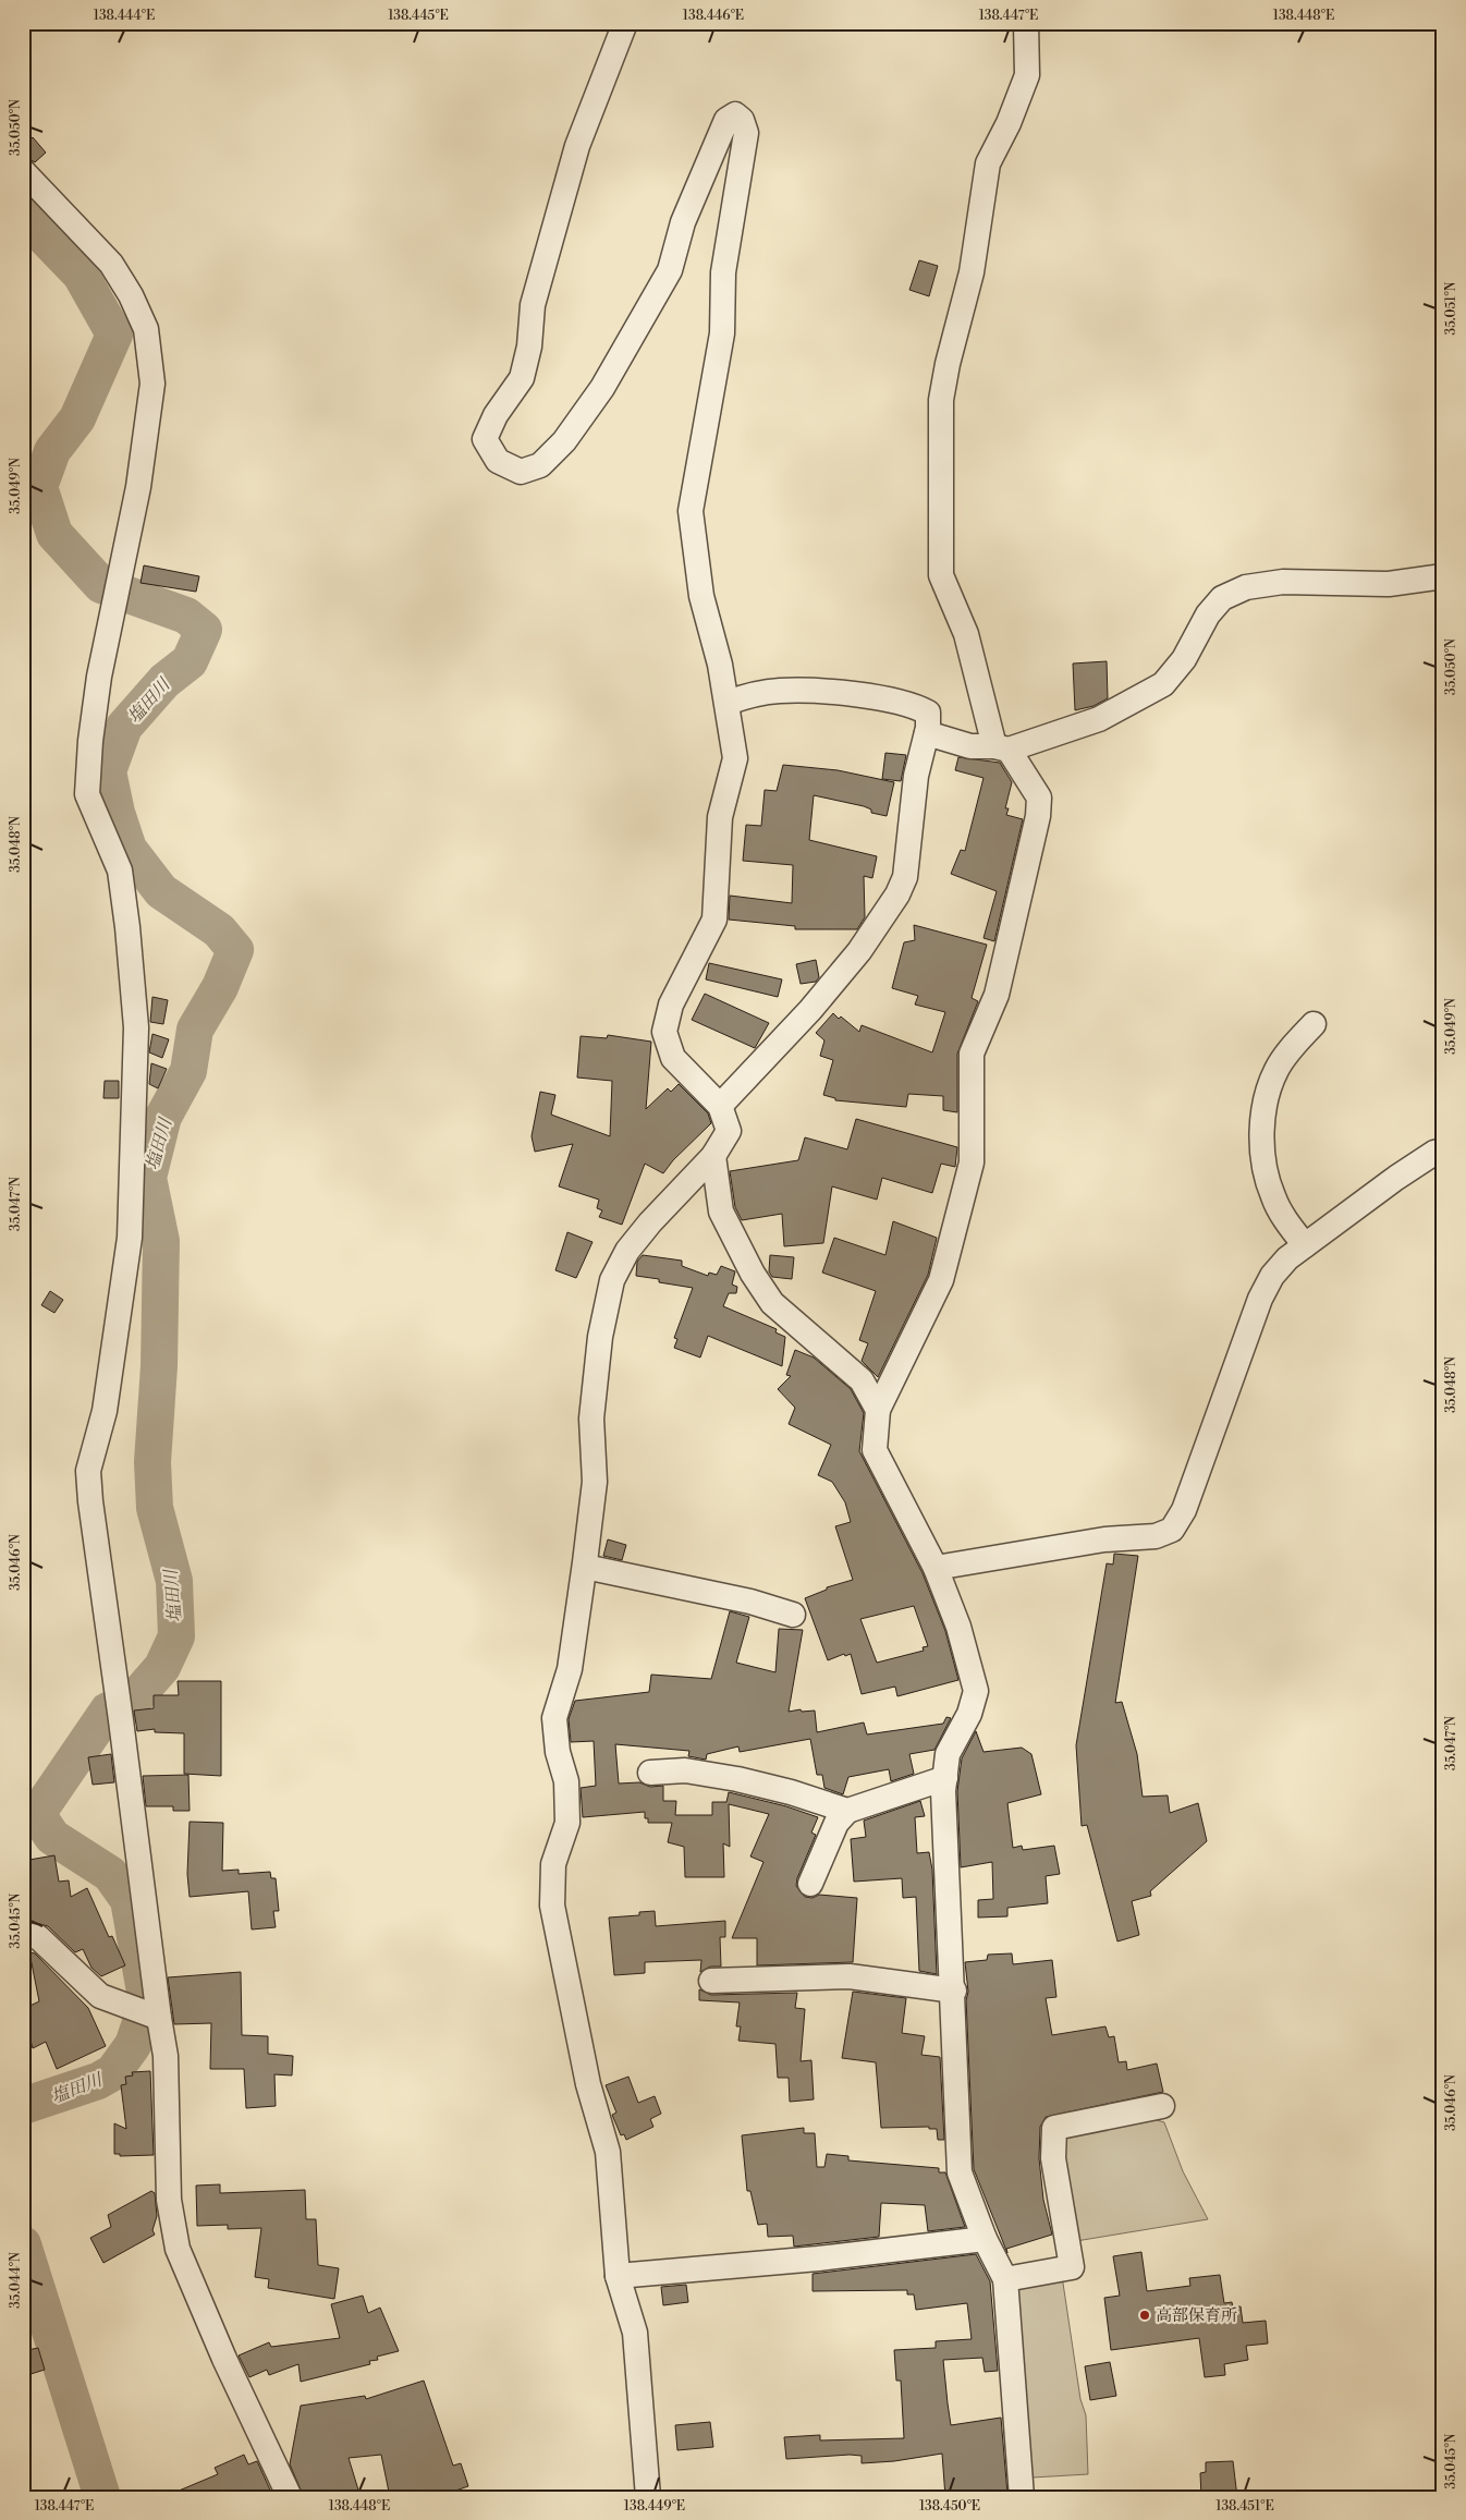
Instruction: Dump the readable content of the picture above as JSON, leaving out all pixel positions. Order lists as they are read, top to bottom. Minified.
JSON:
{"water":["塩田川"],"places":["高部保育所"],"coordinates":["138.444°E","138.445°E","138.446°E","138.447°E","138.448°E","35.050°N","35.051°N","35.049°N","35.048°N","35.047°N","35.046°N","35.045°N","35.044°N","138.449°E","138.450°E","138.451°E"]}
